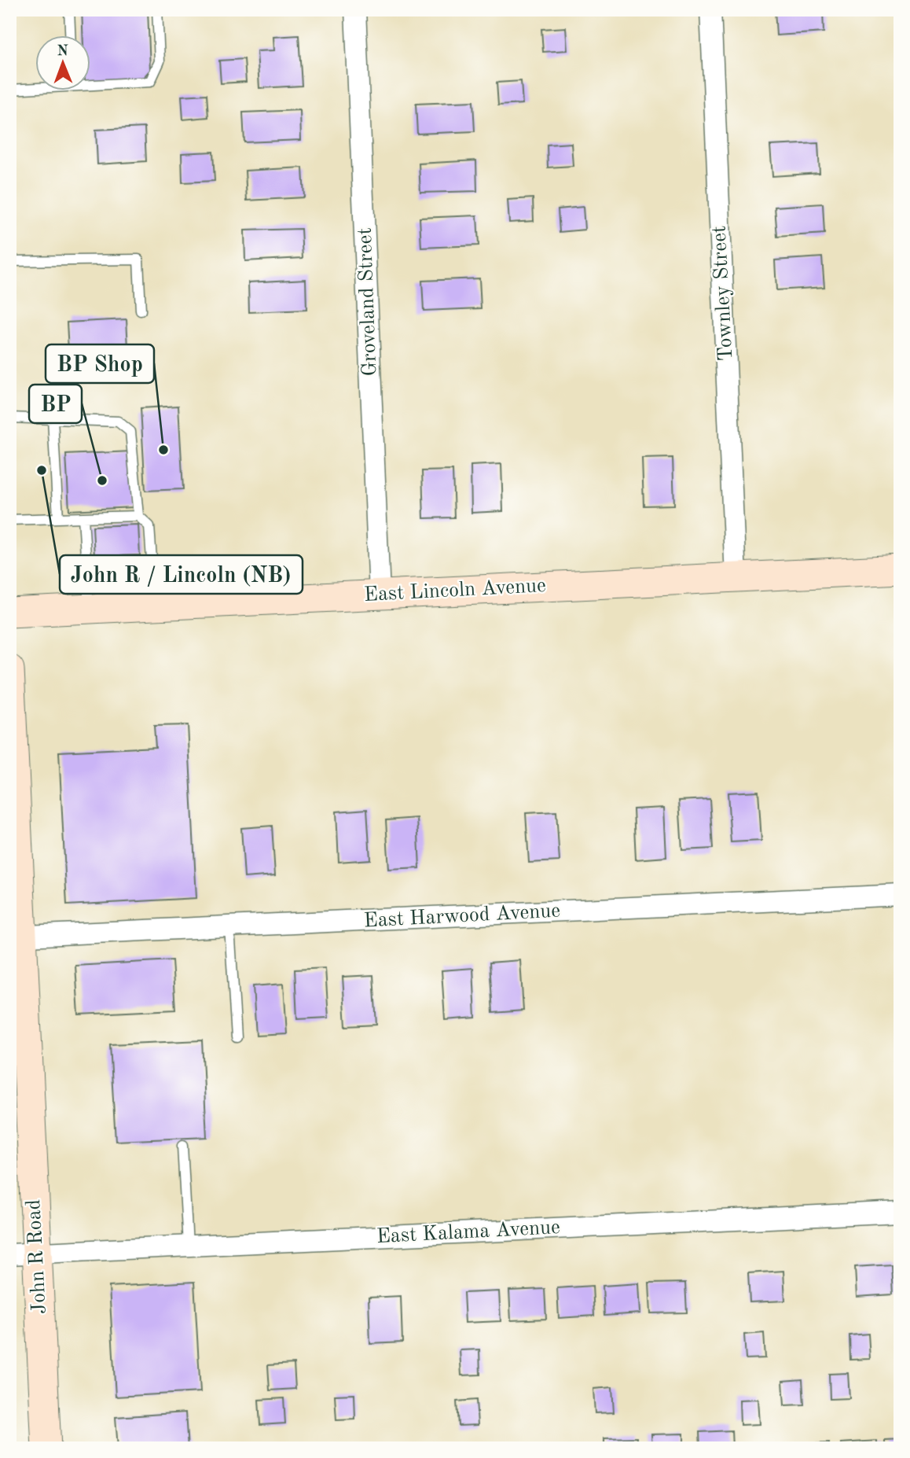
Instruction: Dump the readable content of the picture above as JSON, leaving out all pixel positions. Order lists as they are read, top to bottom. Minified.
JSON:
{"streets":{"street":["Townley Street","Groveland Street","East Lincoln Avenue","East Harwood Avenue","East Kalama Avenue","John R Road"]},"crossings":[["Townley Street","East Lincoln Avenue"],["Groveland Street","East Lincoln Avenue"],["East Harwood Avenue","John R Road"],["East Kalama Avenue","John R Road"]],"places":["BP Shop","John R / Lincoln (NB)","BP"],"north":"top"}
